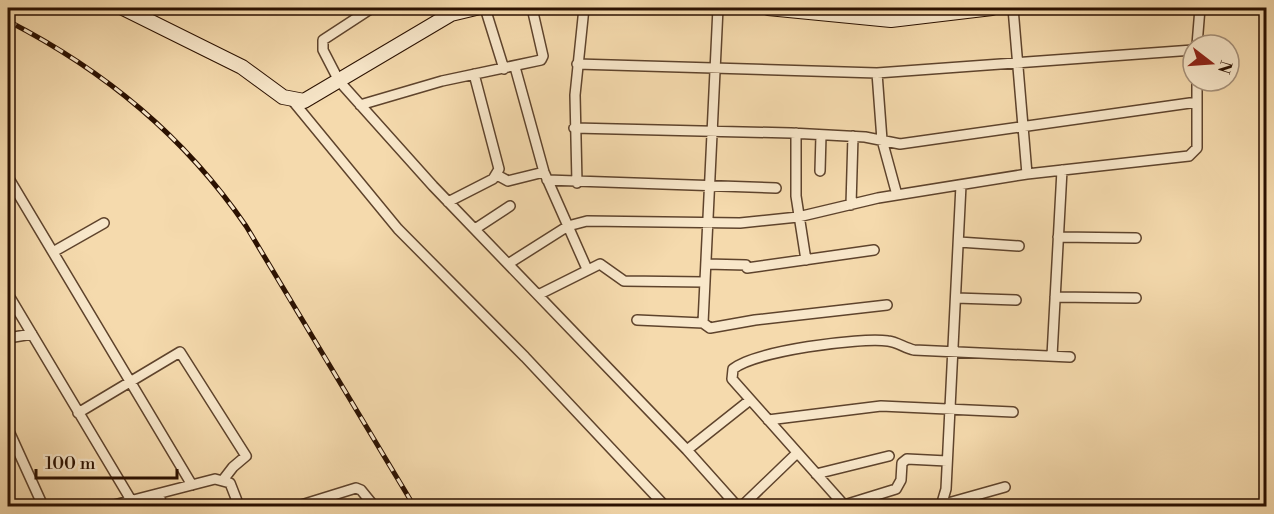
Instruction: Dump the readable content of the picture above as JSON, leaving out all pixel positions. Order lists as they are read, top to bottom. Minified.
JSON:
{"scale_bar":"100 m","north":"right"}
